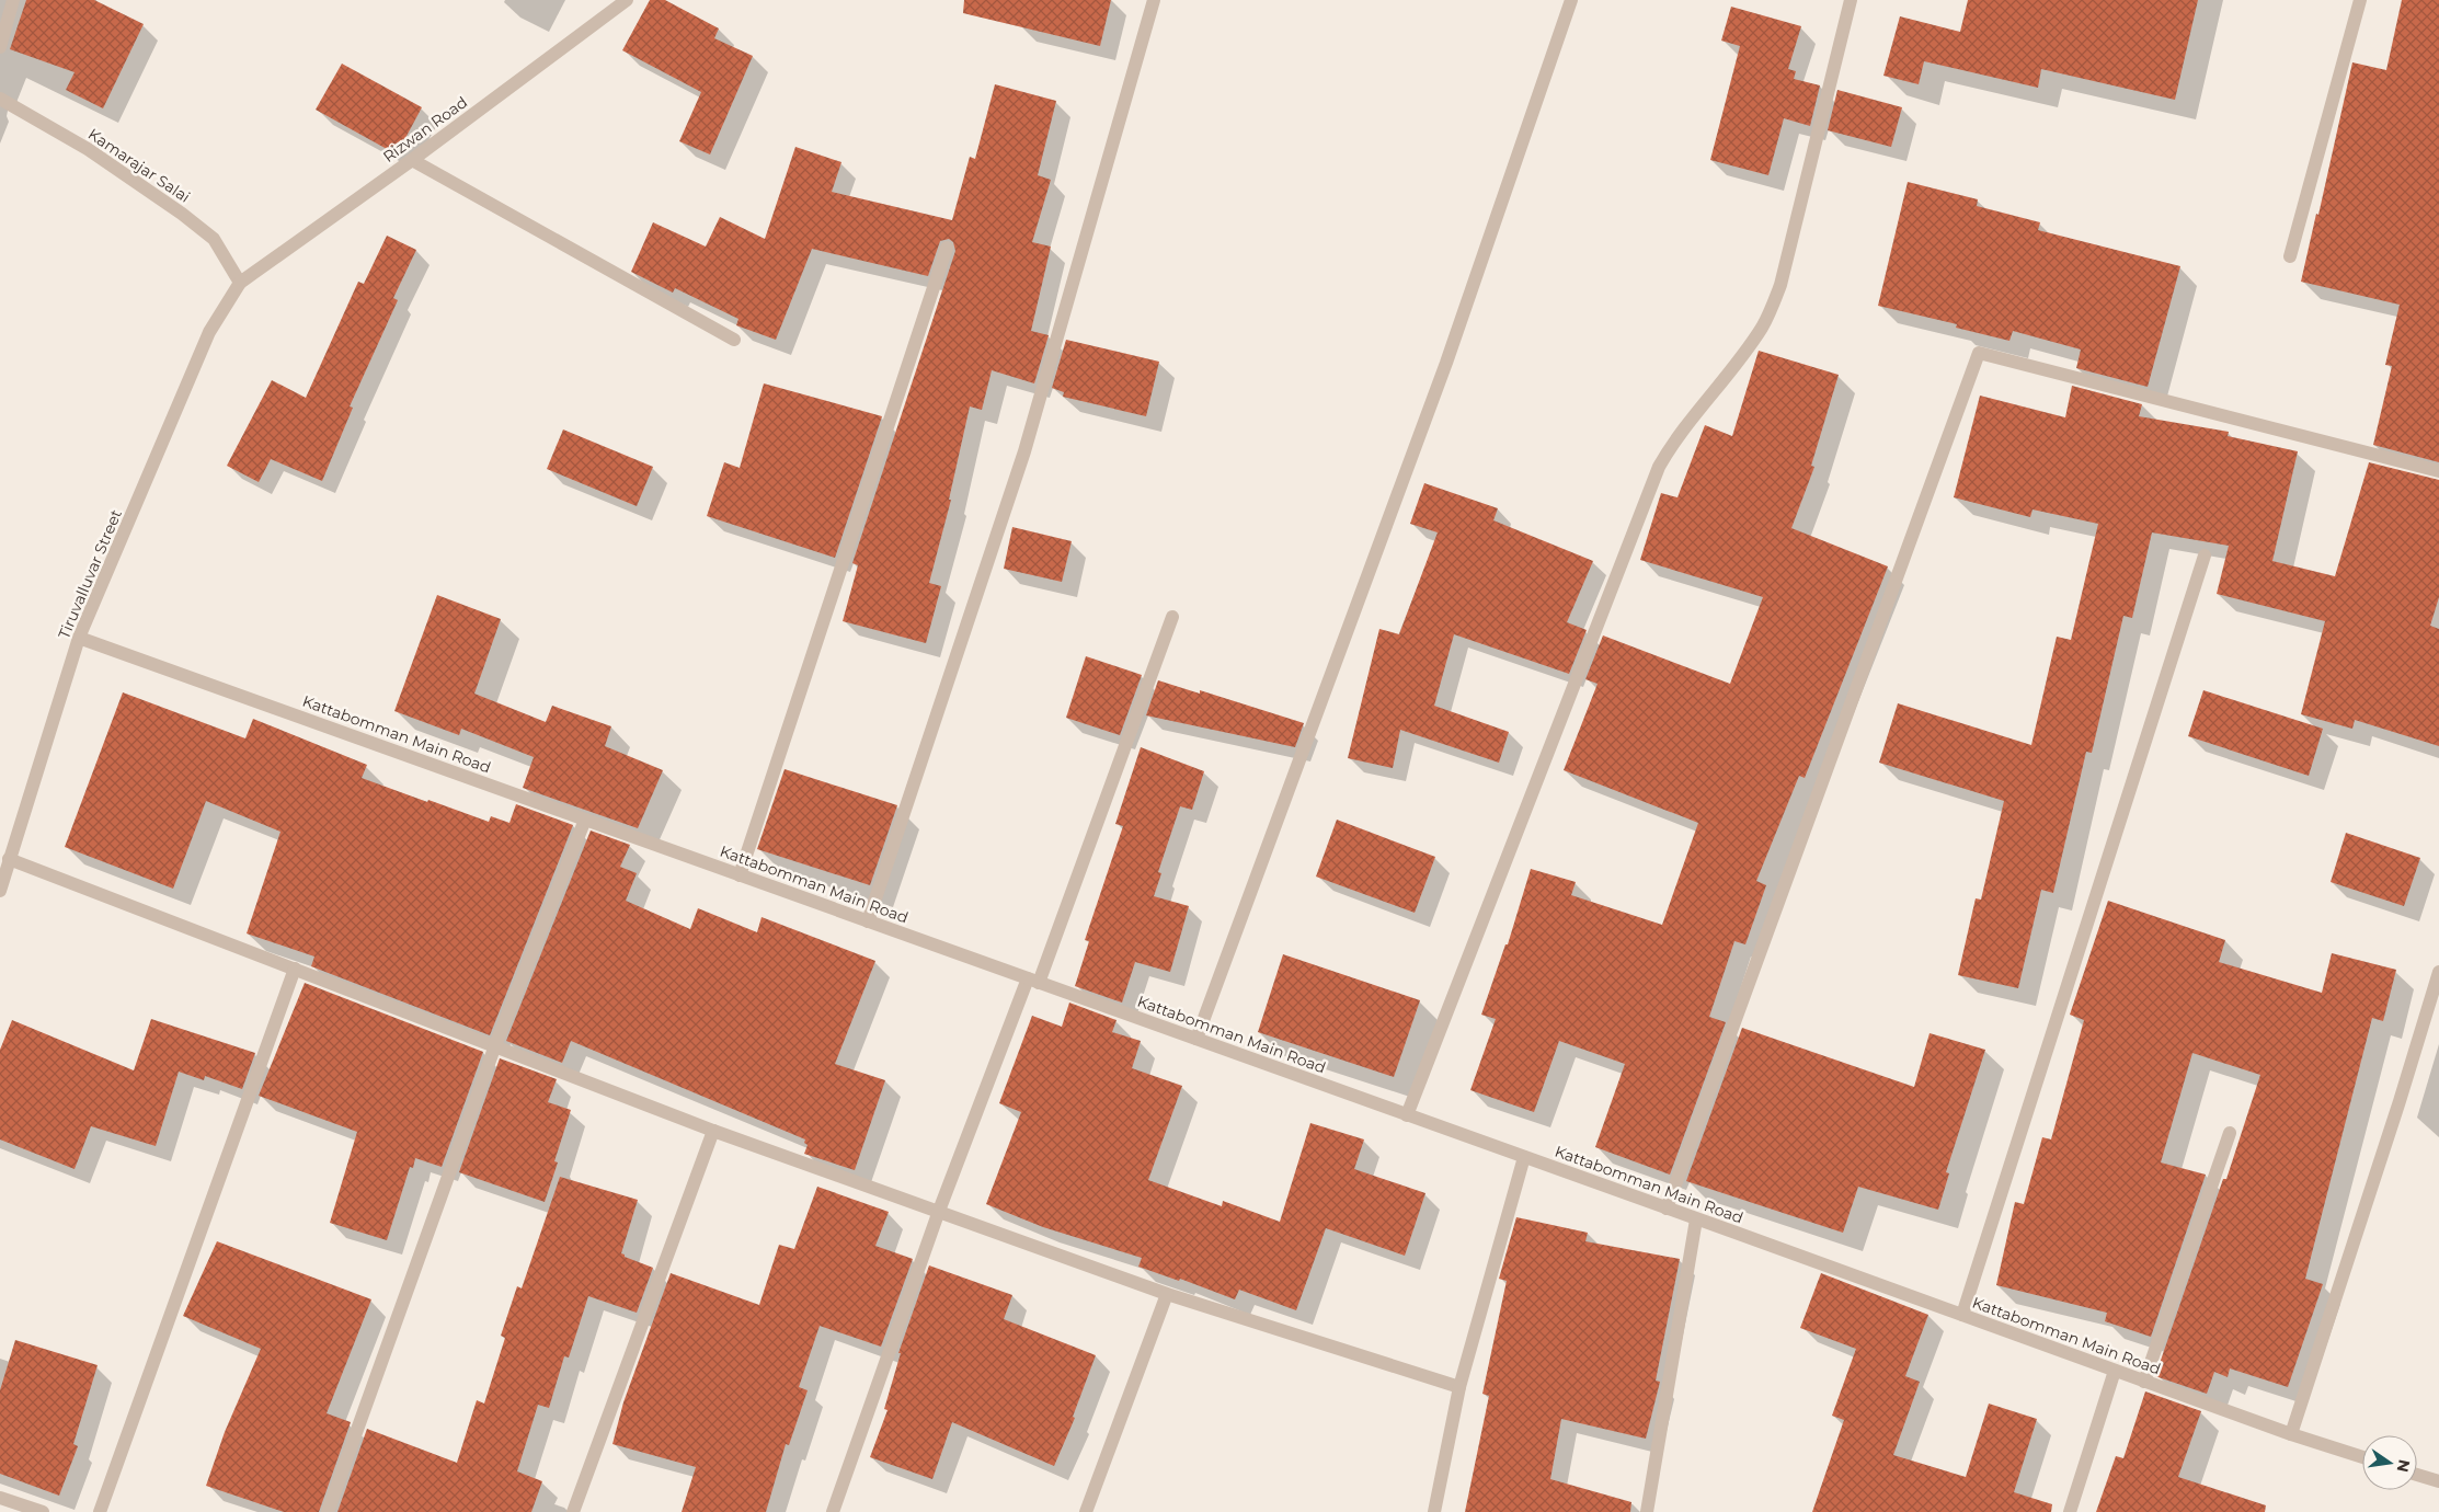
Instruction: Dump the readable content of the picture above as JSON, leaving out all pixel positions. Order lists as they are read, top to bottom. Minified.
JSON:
{"streets":{"street":["Rizwan Road","Kamarajar Salai","Tiruvalluvar Street","Kattabomman Main Road"]},"crossings":[["Rizwan Road","Kamarajar Salai"],["Rizwan Road","Tiruvalluvar Street"],["Kamarajar Salai","Tiruvalluvar Street"],["Tiruvalluvar Street","Kattabomman Main Road"]],"north":"right"}
